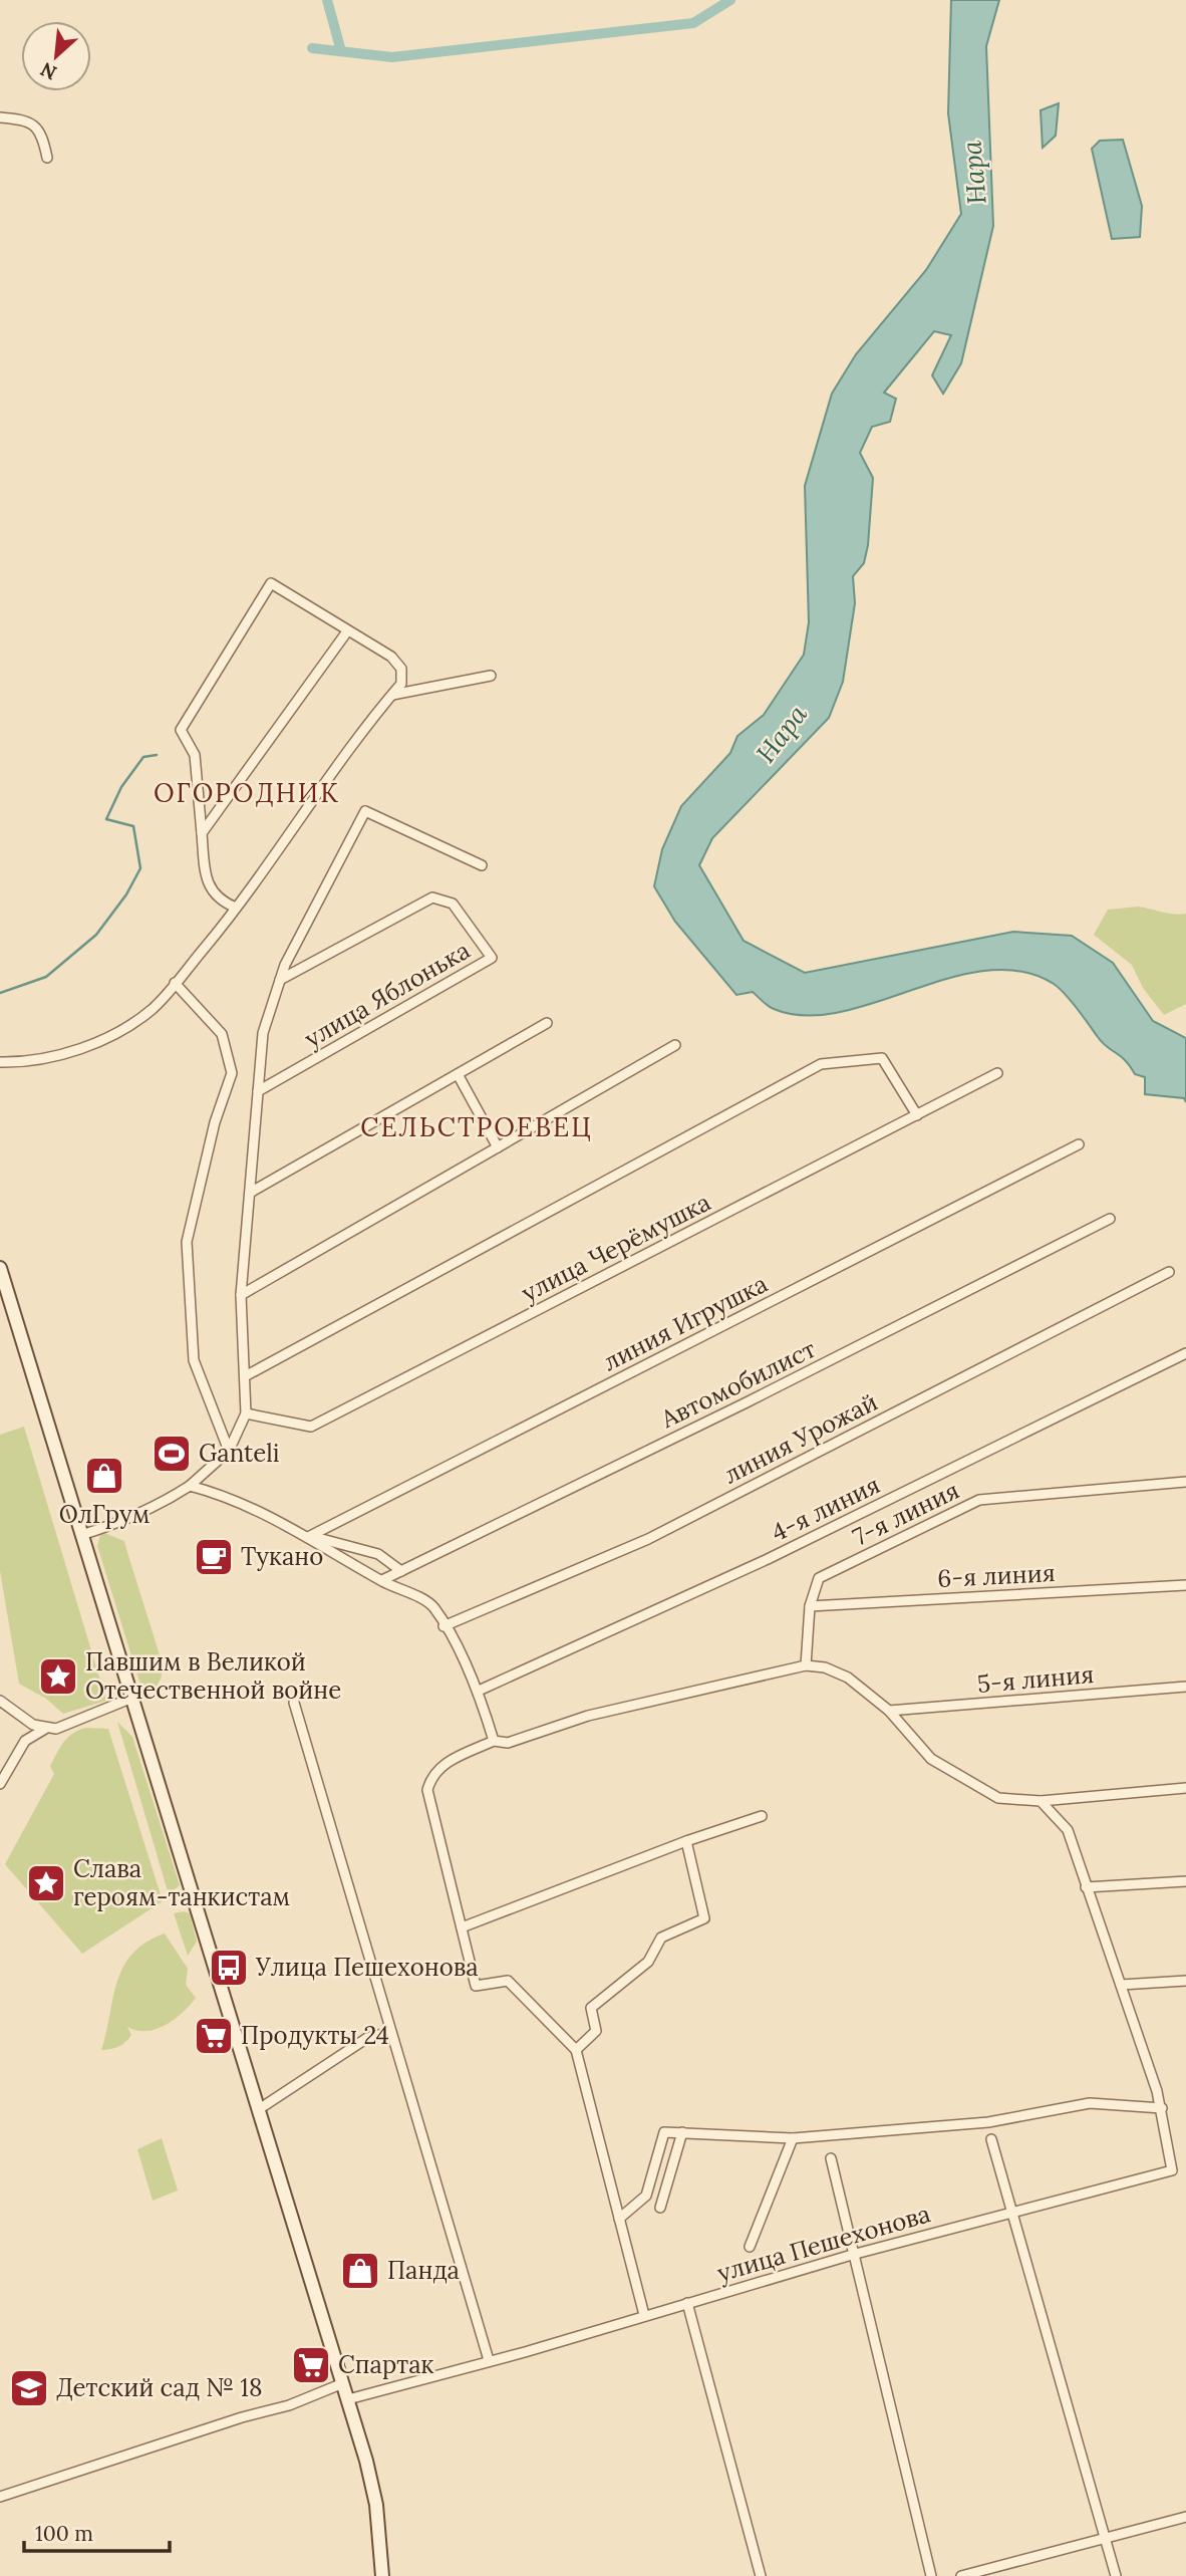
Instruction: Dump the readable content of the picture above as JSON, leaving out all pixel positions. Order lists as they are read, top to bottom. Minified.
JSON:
{"streets":{"street":["улица Яблонька","улица Черёмушка","линия Игрушка","Автомобилист","линия Урожай","4-я линия","7-я линия","6-я линия","5-я линия","улица Пешехонова"]},"crossings":[["7-я линия","6-я линия"]],"districts":["ОГОРОДНИК","СЕЛЬСТРОЕВЕЦ"],"water":["Нара"],"places":{"sports":["Ganteli"],"shop":["ОлГрум","Панда"],"cafe":["Тукано"],"place":["Павшим в Великой Отечественной войне","Слава героям-танкистам"],"bus stop":["Улица Пешехонова"],"supermarket":["Продукты 24","Спартак"],"school or university":["Детский сад № 18"]},"scale_bar":"100 m","north":"bottom left"}
